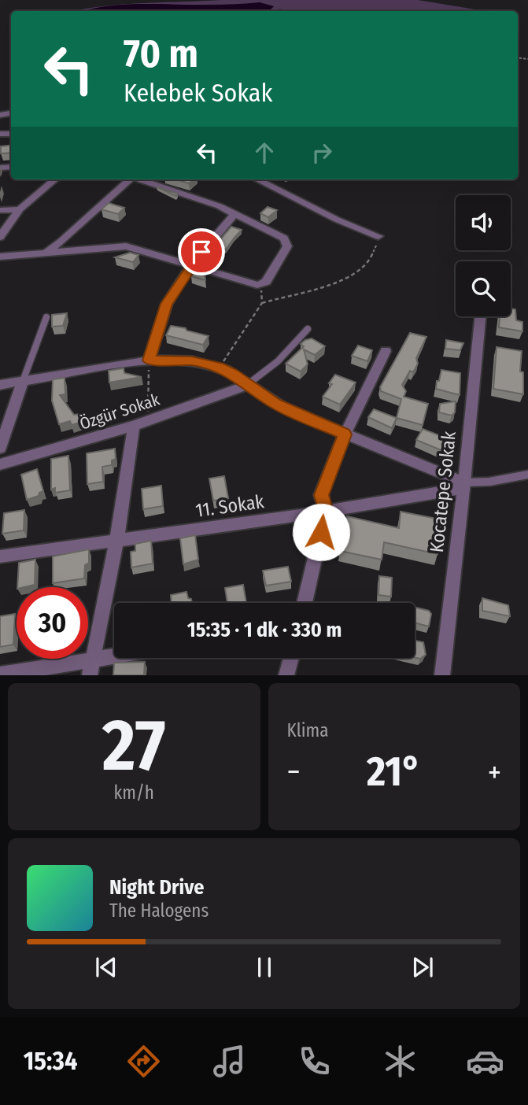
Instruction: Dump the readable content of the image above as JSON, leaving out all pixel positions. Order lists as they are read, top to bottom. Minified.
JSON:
{"streets":{"street":["Özgür Sokak","Kocatepe Sokak","11. Sokak"]},"crossings":[["Kocatepe Sokak","11. Sokak"]],"page":{"turn":["70 m","Kelebek Sokak"],"limit":"30","trip":"15:35 · 1 dk · 330 m","tile":[["27","km/h"],"Klima"],"heat":["−","21°","+"],"song":["Night Drive","The Halogens"],"tabs":"15:34"}}
